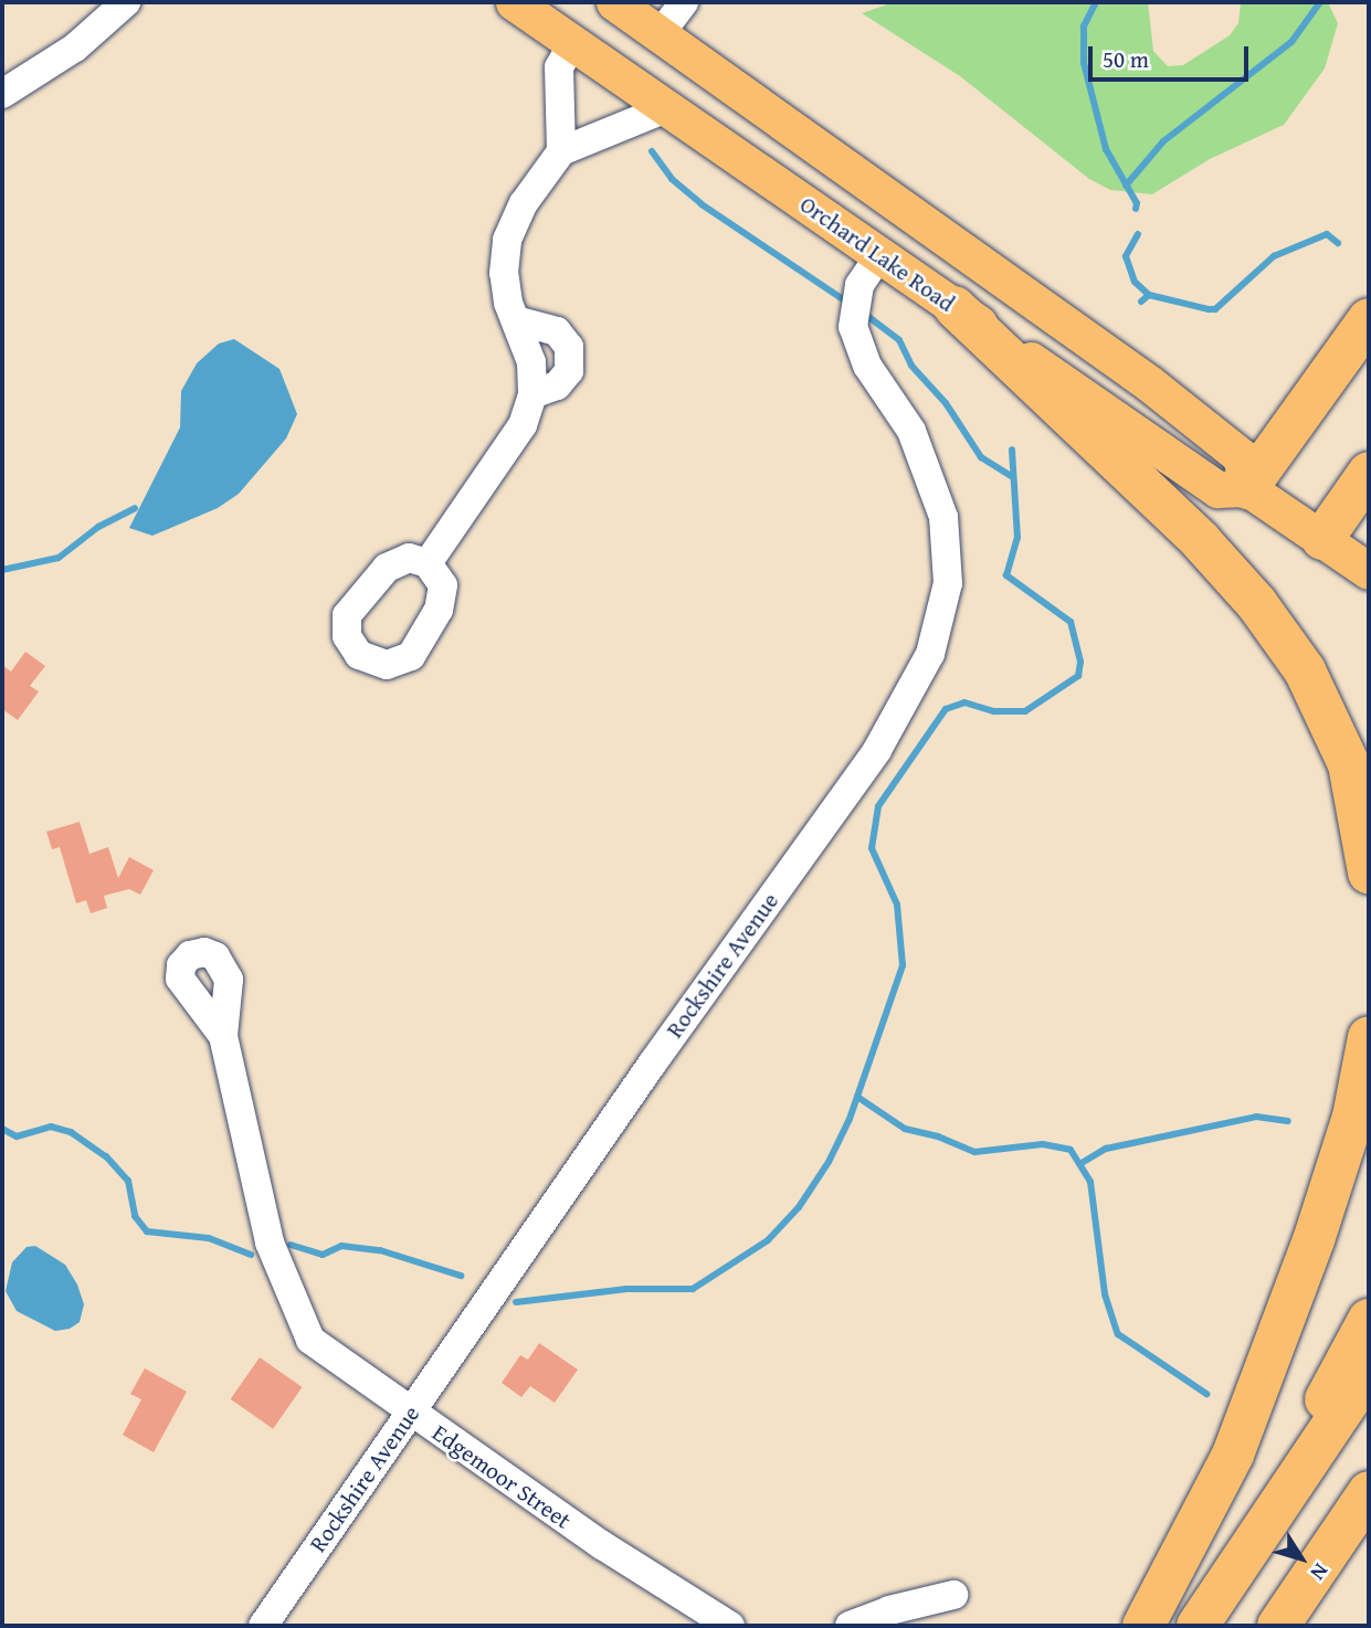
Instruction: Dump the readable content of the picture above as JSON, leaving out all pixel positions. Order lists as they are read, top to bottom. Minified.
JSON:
{"streets":{"main road":["Orchard Lake Road"],"street":["Rockshire Avenue","Edgemoor Street"]},"crossings":[["Orchard Lake Road","Rockshire Avenue"],["Rockshire Avenue","Edgemoor Street"]],"scale_bar":"50 m","north":"bottom right"}
